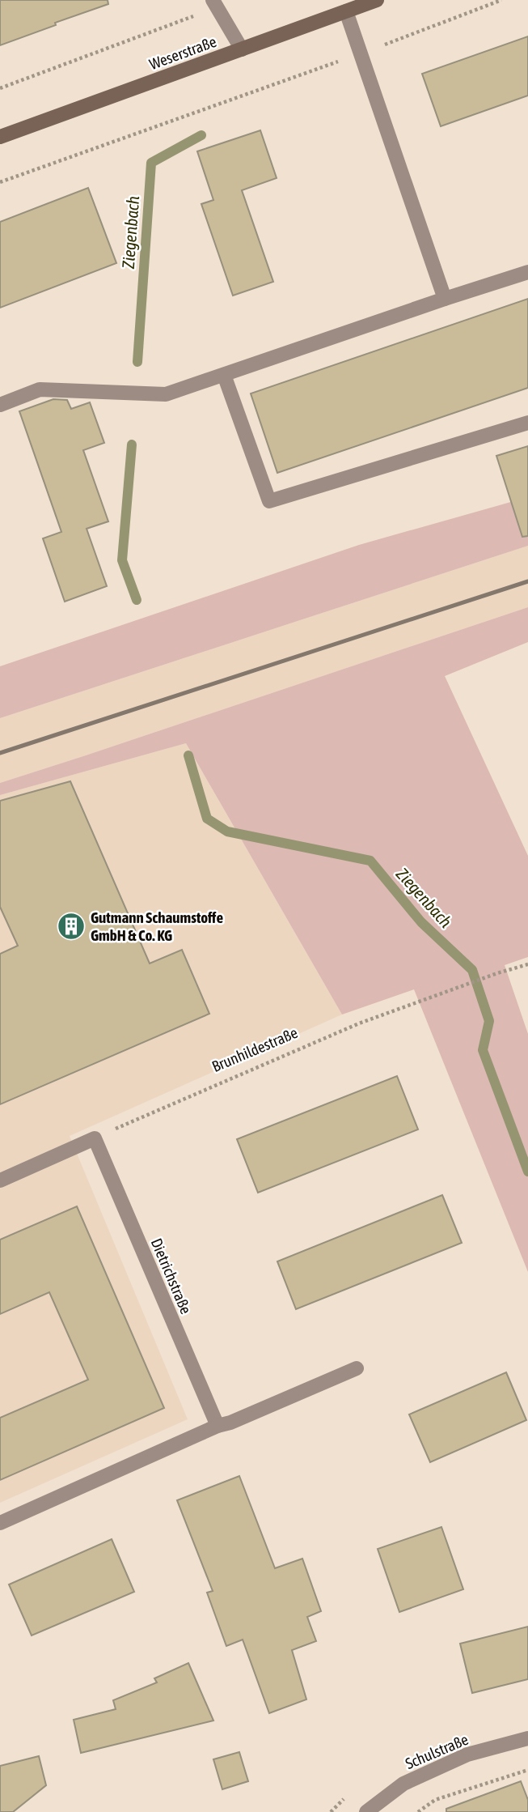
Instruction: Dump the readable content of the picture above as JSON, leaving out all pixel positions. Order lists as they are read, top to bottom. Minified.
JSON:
{"streets":{"street":["Weserstraße","Dietrichstraße","Schulstraße"],"path":["Brunhildestraße"]},"crossings":[["Brunhildestraße","Dietrichstraße"]],"water":["Ziegenbach"],"places":{"building":["Gutmann Schaumstoffe GmbH & Co. KG"]}}
